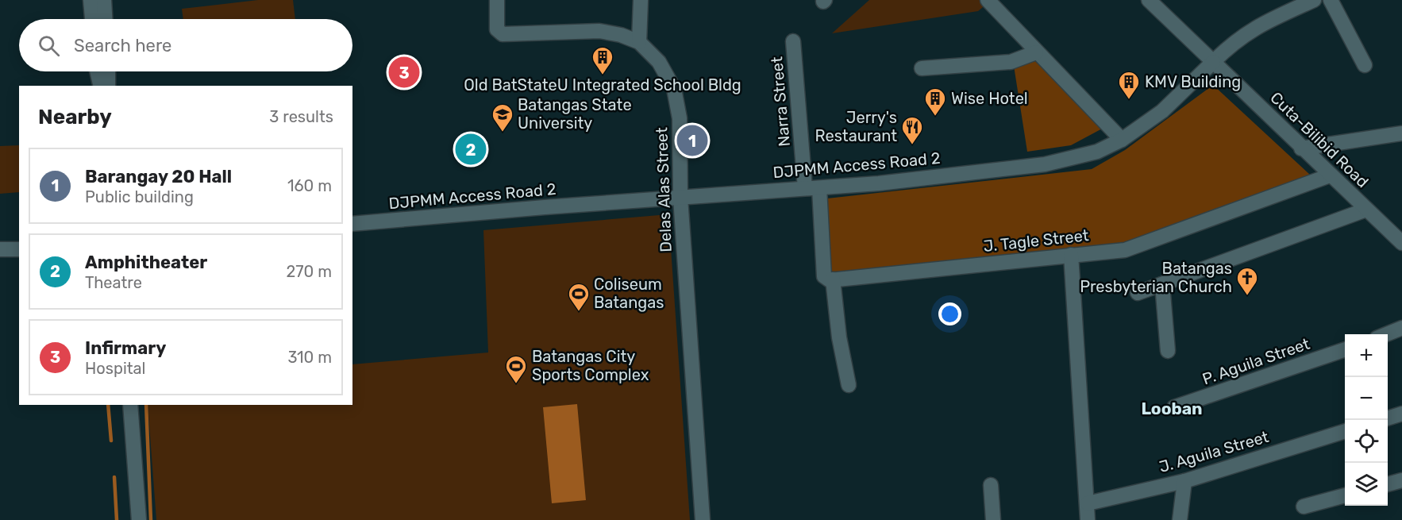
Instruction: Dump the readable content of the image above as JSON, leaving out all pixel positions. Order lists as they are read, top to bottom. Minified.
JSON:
{"streets":{"street":["Narra Street","Cuta-Bilibid Road","DJPMM Access Road 2","Delas Alas Street","J. Tagle Street","P. Aguila Street","J. Aguila Street"]},"crossings":[["Narra Street","DJPMM Access Road 2"],["Cuta-Bilibid Road","DJPMM Access Road 2"],["Cuta-Bilibid Road","J. Tagle Street"],["DJPMM Access Road 2","Delas Alas Street"]],"districts":["Looban"],"places":{"building":["Old BatStateU Integrated School Bldg","KMV Building","Wise Hotel"],"school or university":["Batangas State University"],"restaurant":["Jerry's Restaurant"],"church":["Batangas Presbyterian Church"],"sports":["Coliseum Batangas","Batangas City Sports Complex"]},"page":{"search":"Search here","pins":["3","1","2"],"heading":["Nearby","3 results"],"list":[{"mark":"1","name":"Barangay 20 Hall","note":"Public building","value":"160 m"},{"mark":"2","name":"Amphitheater","note":"Theatre","value":"270 m"},{"mark":"3","name":"Infirmary","note":"Hospital","value":"310 m"}],"map_buttons":["+","−"]}}
